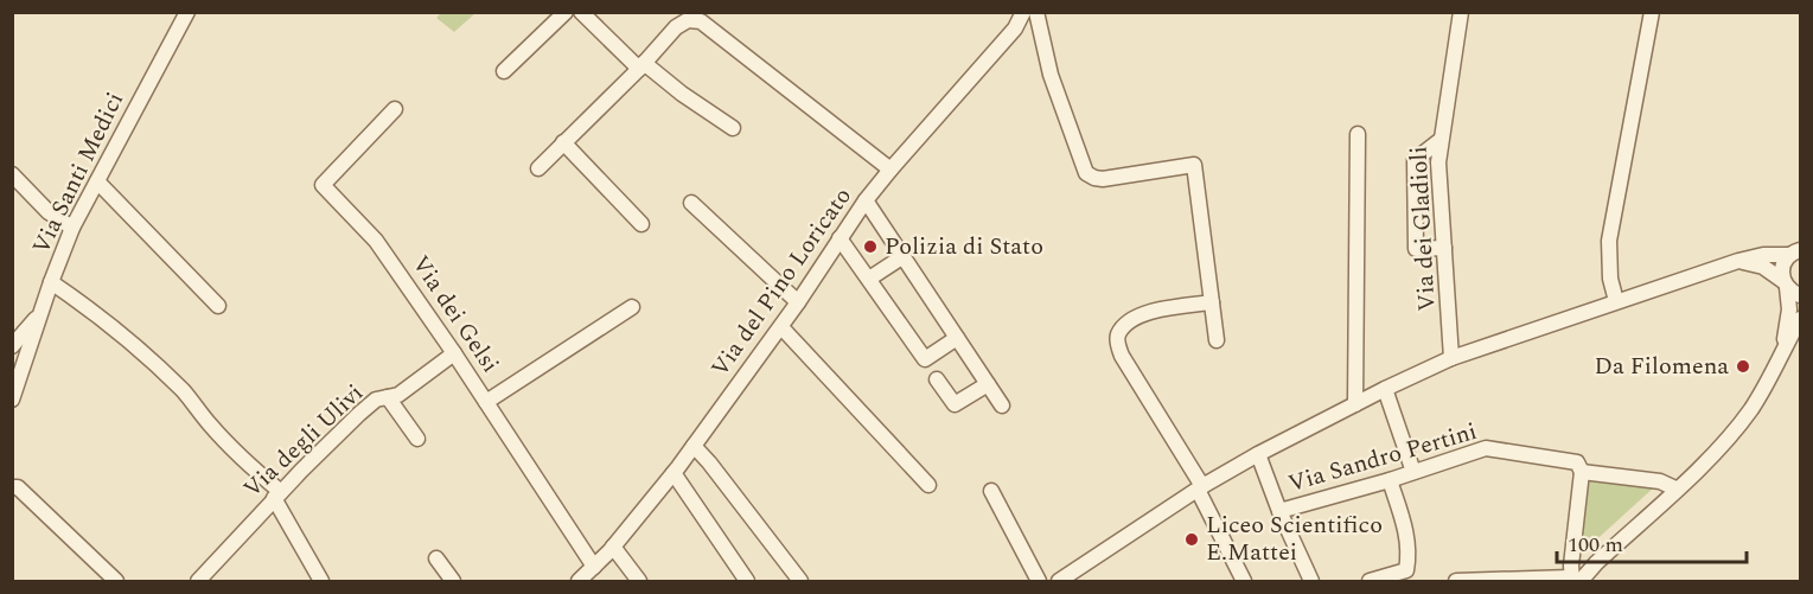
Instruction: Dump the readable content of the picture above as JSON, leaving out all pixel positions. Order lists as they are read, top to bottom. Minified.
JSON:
{"streets":{"street":["Via Santi Medici","Via dei Gladioli","Via del Pino Loricato","Via dei Gelsi","Via degli Ulivi","Via Sandro Pertini"]},"crossings":[["Via del Pino Loricato","Via dei Gelsi"],["Via dei Gelsi","Via degli Ulivi"]],"places":["Polizia di Stato","Da Filomena","Liceo Scientifico E.Mattei"],"scale_bar":"100 m"}
